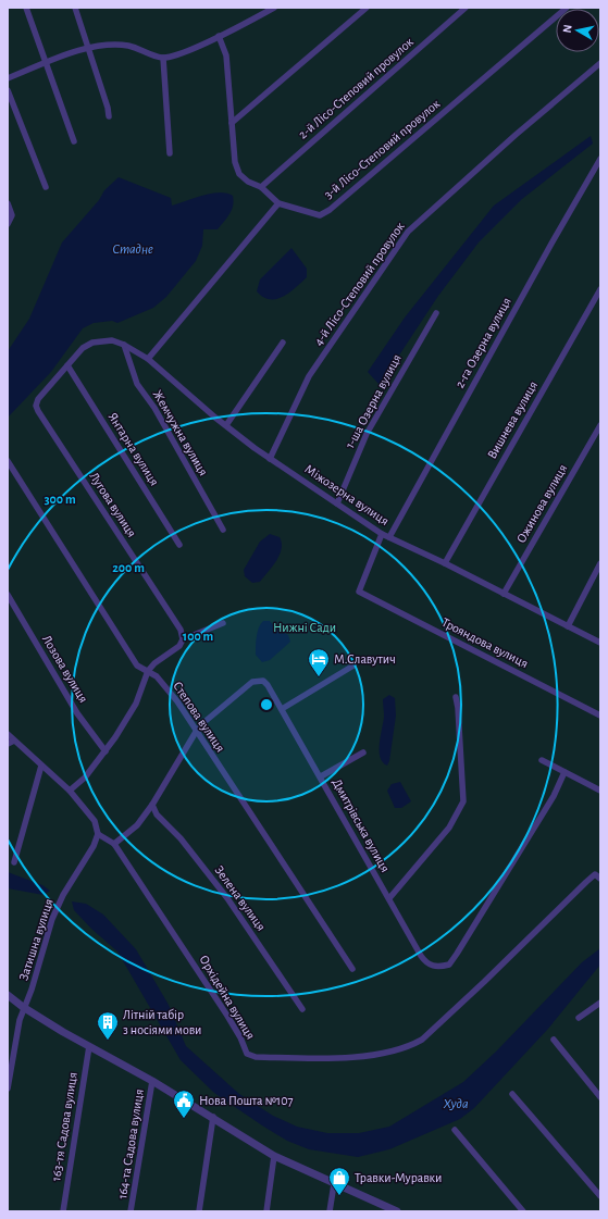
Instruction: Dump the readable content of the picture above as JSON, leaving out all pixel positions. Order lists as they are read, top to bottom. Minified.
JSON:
{"streets":{"street":["2-й Лісо-Степовий провулок","3-й Лісо-Степовий провулок","4-й Лісо-Степовий провулок","2-га Озерна вулиця","1-ша Озерна вулиця","Вишнева вулиця","Жемчужна вулиця","Янтарна вулиця","Міжозерна вулиця","Ожинова вулиця","Лугова вулиця","Трояндова вулиця","Лозова вулиця","Степова вулиця","Дмитрівська вулиця","Зелена вулиця","Затишна вулиця","Орхідейна вулиця","163-тя Садова вулиця","164-та Садова вулиця"]},"crossings":[["4-й Лісо-Степовий провулок","Міжозерна вулиця"],["2-га Озерна вулиця","Міжозерна вулиця"],["1-ша Озерна вулиця","Міжозерна вулиця"],["Вишнева вулиця","Міжозерна вулиця"],["Жемчужна вулиця","Міжозерна вулиця"],["Янтарна вулиця","Міжозерна вулиця"],["Янтарна вулиця","Лугова вулиця"],["Міжозерна вулиця","Ожинова вулиця"],["Міжозерна вулиця","Лугова вулиця"],["Міжозерна вулиця","Трояндова вулиця"],["Степова вулиця","Дмитрівська вулиця"],["Дмитрівська вулиця","Зелена вулиця"],["Дмитрівська вулиця","Орхідейна вулиця"],["Затишна вулиця","Орхідейна вулиця"]],"water":["Стадне","Худа"],"parks":["Нижні Сади"],"places":{"hotel":["М.Славутич"],"building":["Літній табір з носіями мови"],"public building":["Нова Пошта №107"],"shop":["Травки-Муравки"]},"north":"left","rings":["300 m","200 m","100 m"]}
